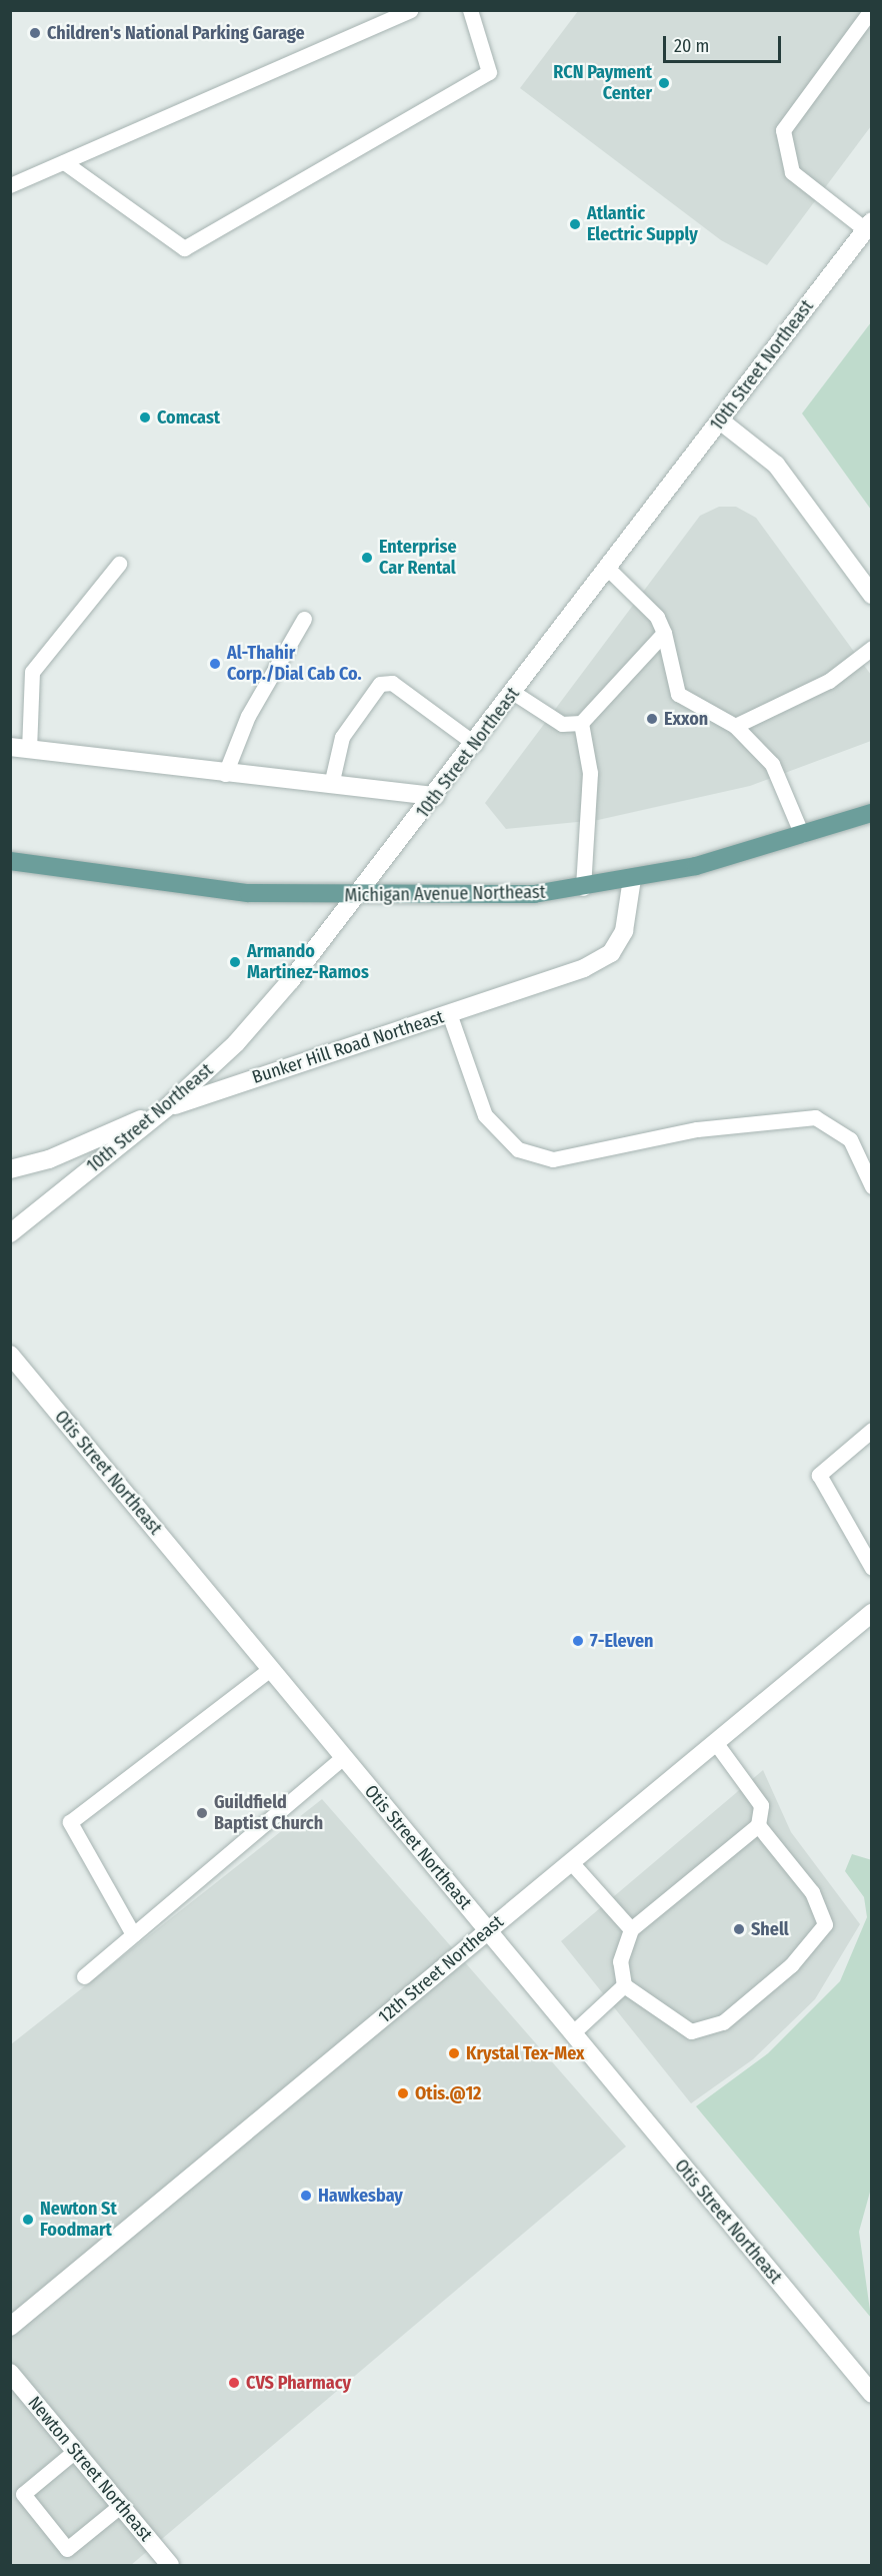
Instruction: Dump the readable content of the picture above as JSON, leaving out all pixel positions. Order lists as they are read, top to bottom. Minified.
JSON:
{"streets":{"main road":["Michigan Avenue Northeast"],"street":["10th Street Northeast","Bunker Hill Road Northeast","Otis Street Northeast","12th Street Northeast","Newton Street Northeast"]},"crossings":[["10th Street Northeast","Michigan Avenue Northeast"],["10th Street Northeast","Bunker Hill Road Northeast"],["Michigan Avenue Northeast","Bunker Hill Road Northeast"],["Otis Street Northeast","12th Street Northeast"]],"places":["Children's National Parking Garage","RCN Payment Center","Atlantic Electric Supply","Comcast","Enterprise Car Rental","Al-Thahir Corp./Dial Cab Co.","Exxon","Armando Martinez-Ramos","7-Eleven","Guildfield Baptist Church","Shell","Krystal Tex-Mex","Otis.@12","Hawkesbay","Newton St Foodmart","CVS Pharmacy"],"scale_bar":"20 m"}
